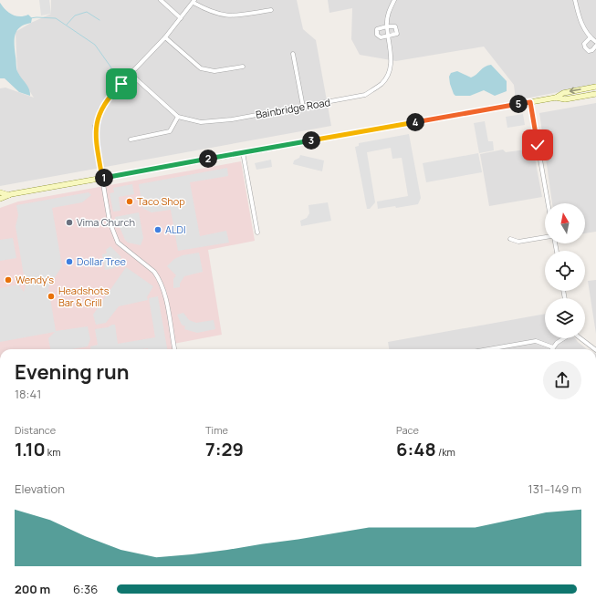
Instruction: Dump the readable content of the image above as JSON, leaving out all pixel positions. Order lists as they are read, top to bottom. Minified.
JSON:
{"streets":{"street":["Bainbridge Road"]},"places":["Taco Shop","Vima Church","ALDI","Dollar Tree","Wendy's","Headshots Bar & Grill"],"north":"top","page":{"pins":["5","4","3","2","1"],"heading":["Evening run","18:41"],"stats":[["Distance","1.10 km"],["Time","7:29"],["Pace","6:48 /km"]],"chart":["Elevation","131–149 m"],"list":[{"name":"200 m","note":"6:36"}]}}
